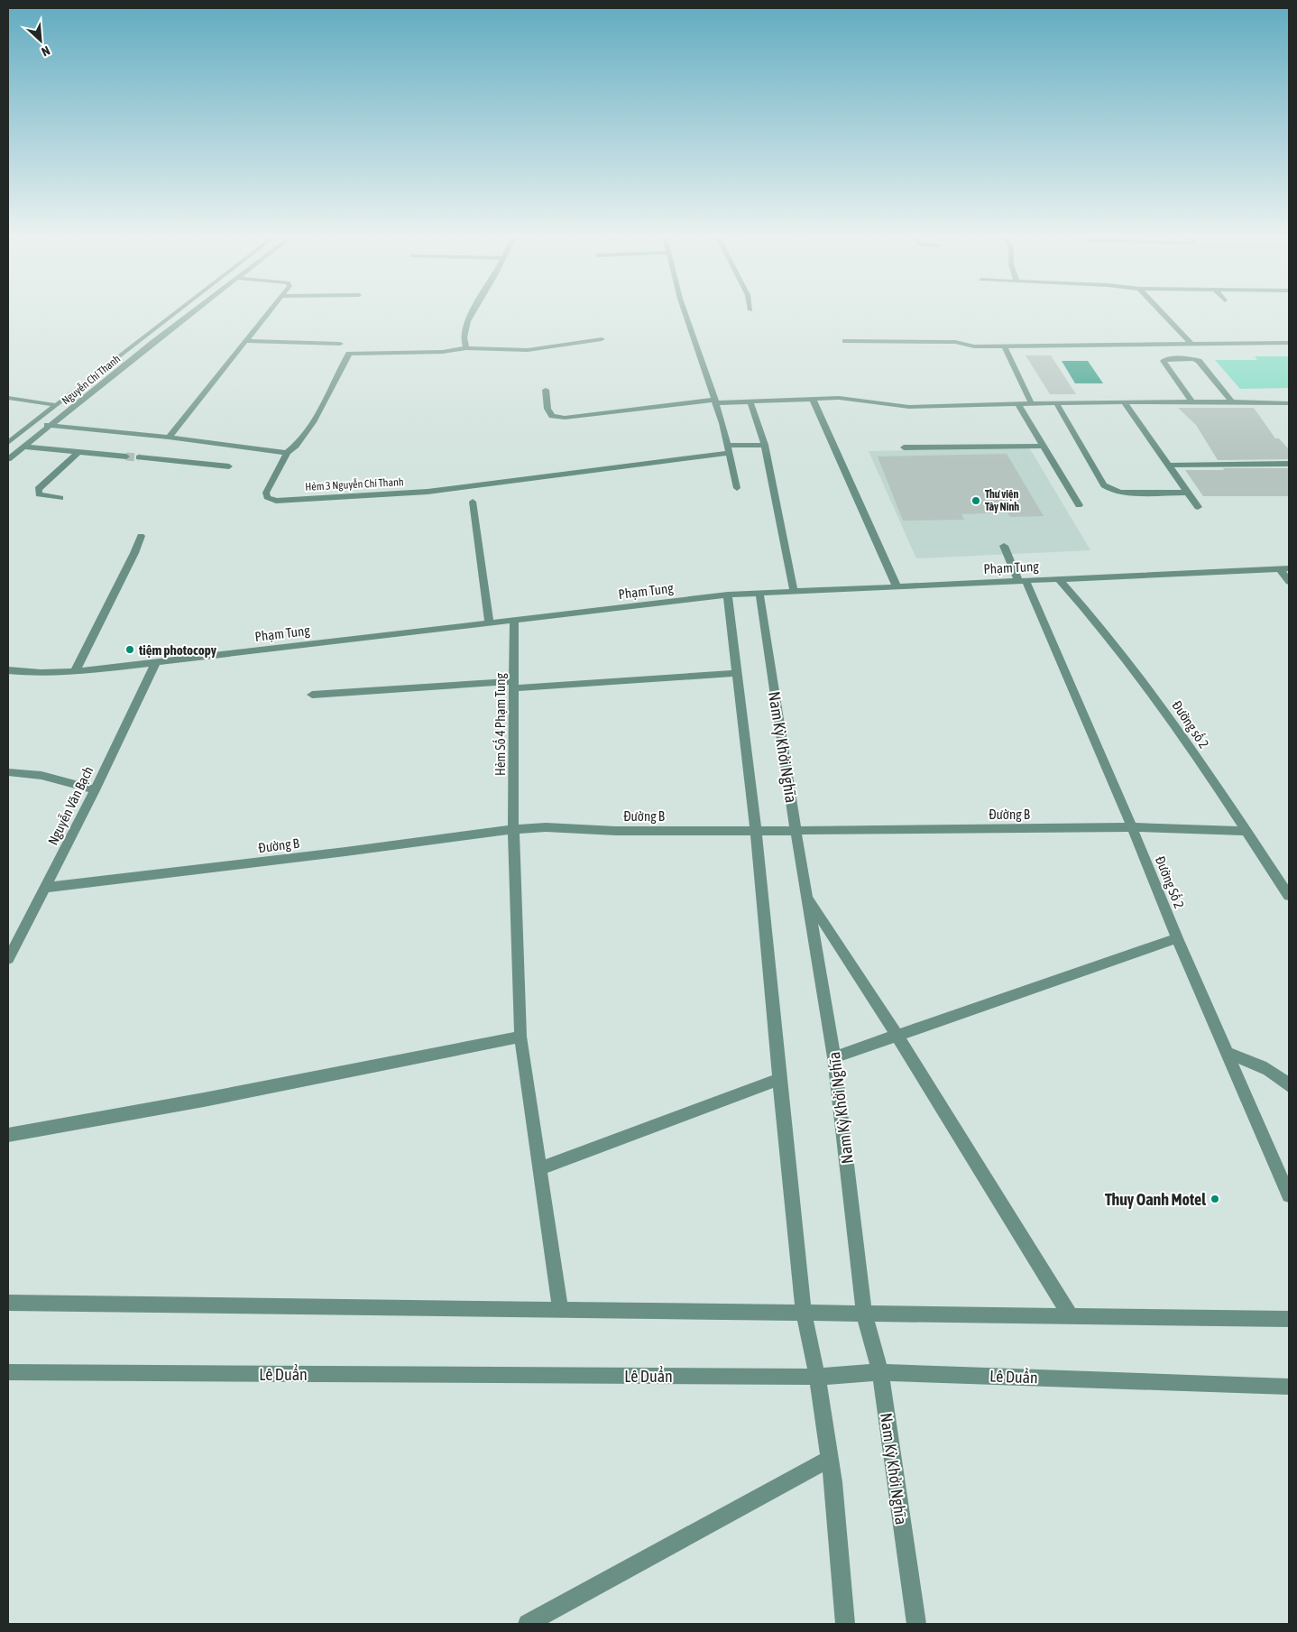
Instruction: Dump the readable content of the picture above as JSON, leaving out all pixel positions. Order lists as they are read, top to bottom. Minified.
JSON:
{"streets":{"street":["Nguyễn Chí Thanh","Hẻm 3 Nguyễn Chí Thanh","Phạm Tung","Hẻm Số 4 Phạm Tung","Đường số 2","Nam Kỳ Khởi Nghĩa","Nguyễn Văn Bạch","Đường B","Đường Số 2","Lê Duẩn"]},"crossings":[["Phạm Tung","Hẻm Số 4 Phạm Tung"],["Phạm Tung","Đường số 2"],["Phạm Tung","Nam Kỳ Khởi Nghĩa"],["Phạm Tung","Nguyễn Văn Bạch"],["Phạm Tung","Đường Số 2"],["Hẻm Số 4 Phạm Tung","Đường B"],["Đường số 2","Đường B"],["Nam Kỳ Khởi Nghĩa","Đường B"],["Nam Kỳ Khởi Nghĩa","Lê Duẩn"],["Nguyễn Văn Bạch","Đường B"],["Đường B","Đường Số 2"]],"places":["Thư viện Tây Ninh","tiệm photocopy","Thuy Oanh Motel"],"north":"bottom right"}
